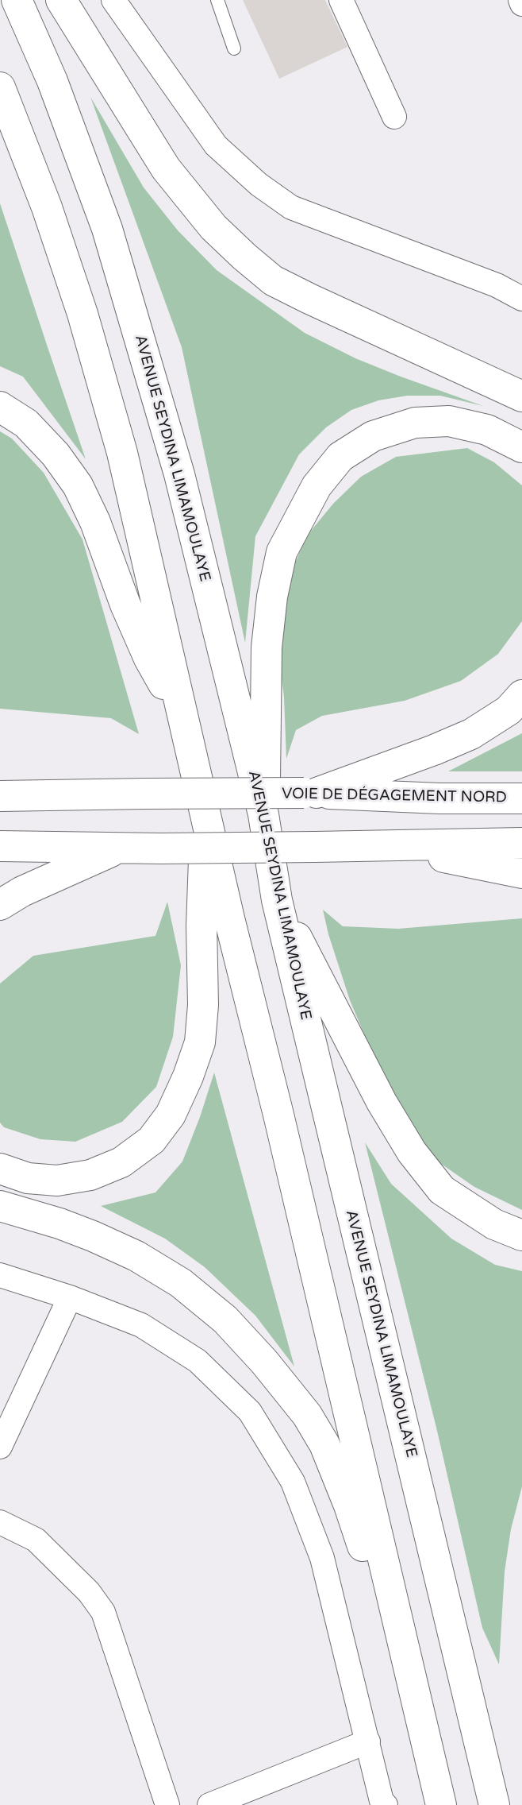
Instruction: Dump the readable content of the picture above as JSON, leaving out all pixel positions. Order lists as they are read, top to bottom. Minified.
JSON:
{"streets":{"highway":["AVENUE SEYDINA LIMAMOULAYE","VOIE DE DÉGAGEMENT NORD"]}}
